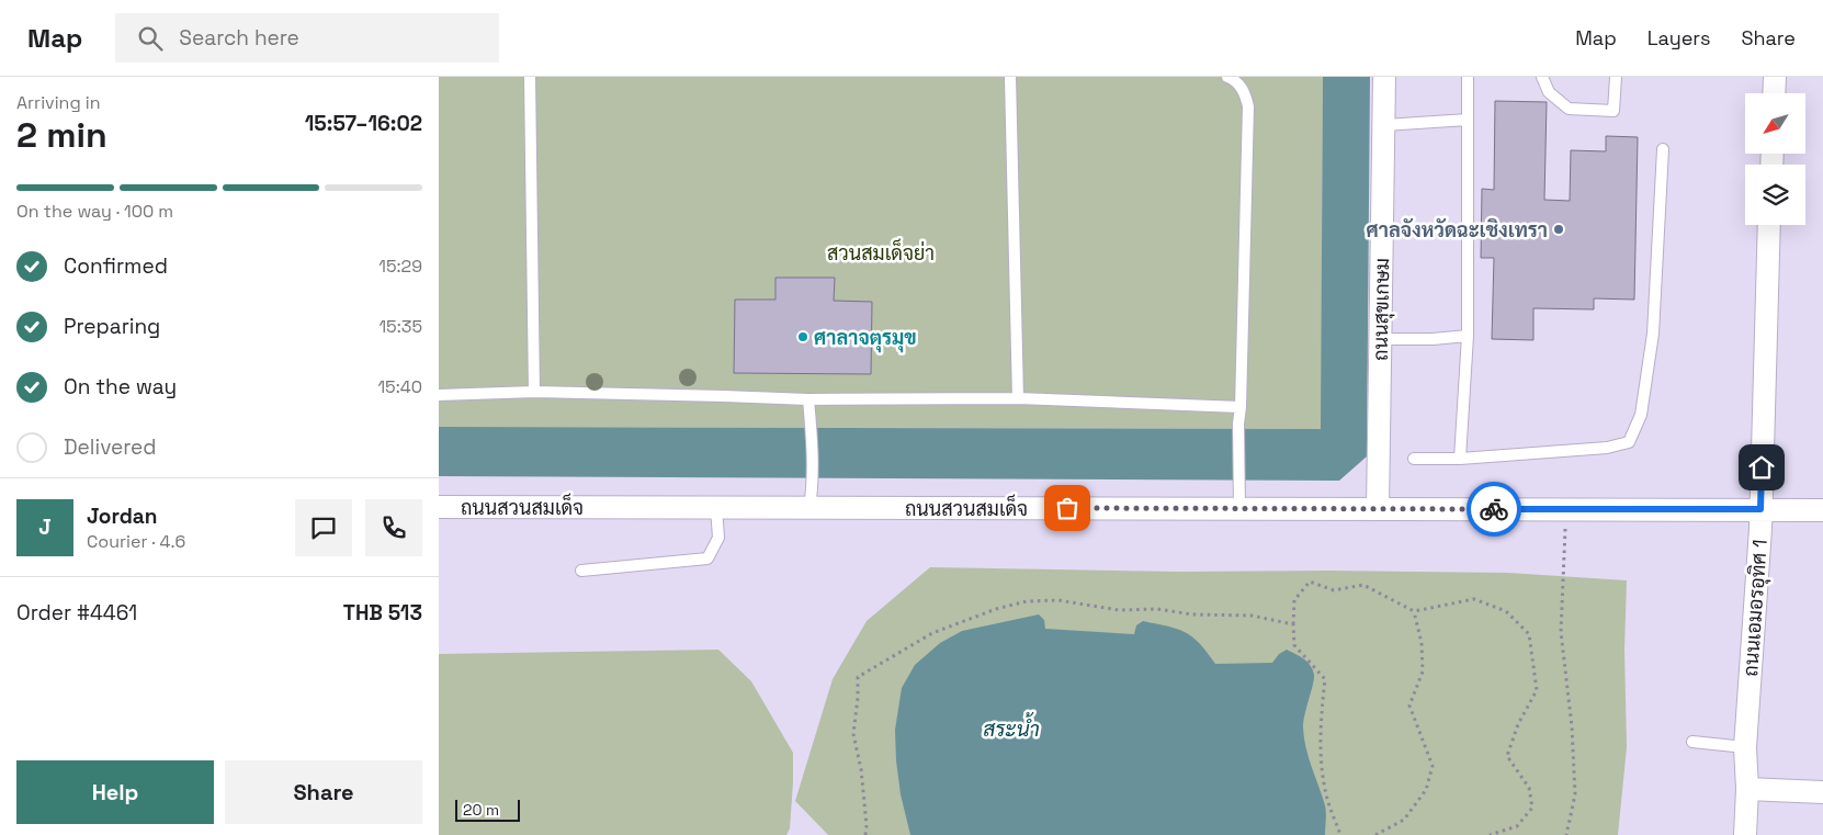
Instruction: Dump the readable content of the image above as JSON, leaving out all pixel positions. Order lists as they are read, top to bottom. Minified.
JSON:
{"streets":{"street":["ถนนสุขเกษม","ถนนสวนสมเด็จ","ถนนเอมอรอุทิศ 1"]},"crossings":[["ถนนสุขเกษม","ถนนสวนสมเด็จ"],["ถนนสวนสมเด็จ","ถนนเอมอรอุทิศ 1"]],"water":["สระน้ำ"],"parks":["สวนสมเด็จย่า"],"places":["ศาลจังหวัดฉะเชิงเทรา","ศาลาจตุรมุข"],"scale_bar":"20 m","north":"bottom left","page":{"header":"Map","search":"Search here","nav":["Map","Layers","Share"],"heading":["2 min","Arriving in","15:57–16:02"],"panel":["Jordan","Courier · 4.6","Order #4461","THB 513"],"bar":"On the way · 100 m","list":[["Confirmed","15:29"],["Preparing","15:35"],["On the way","15:40"],"Delivered"],"round":"J","buttons":["Help","Share"],"scale":"20 m"}}
